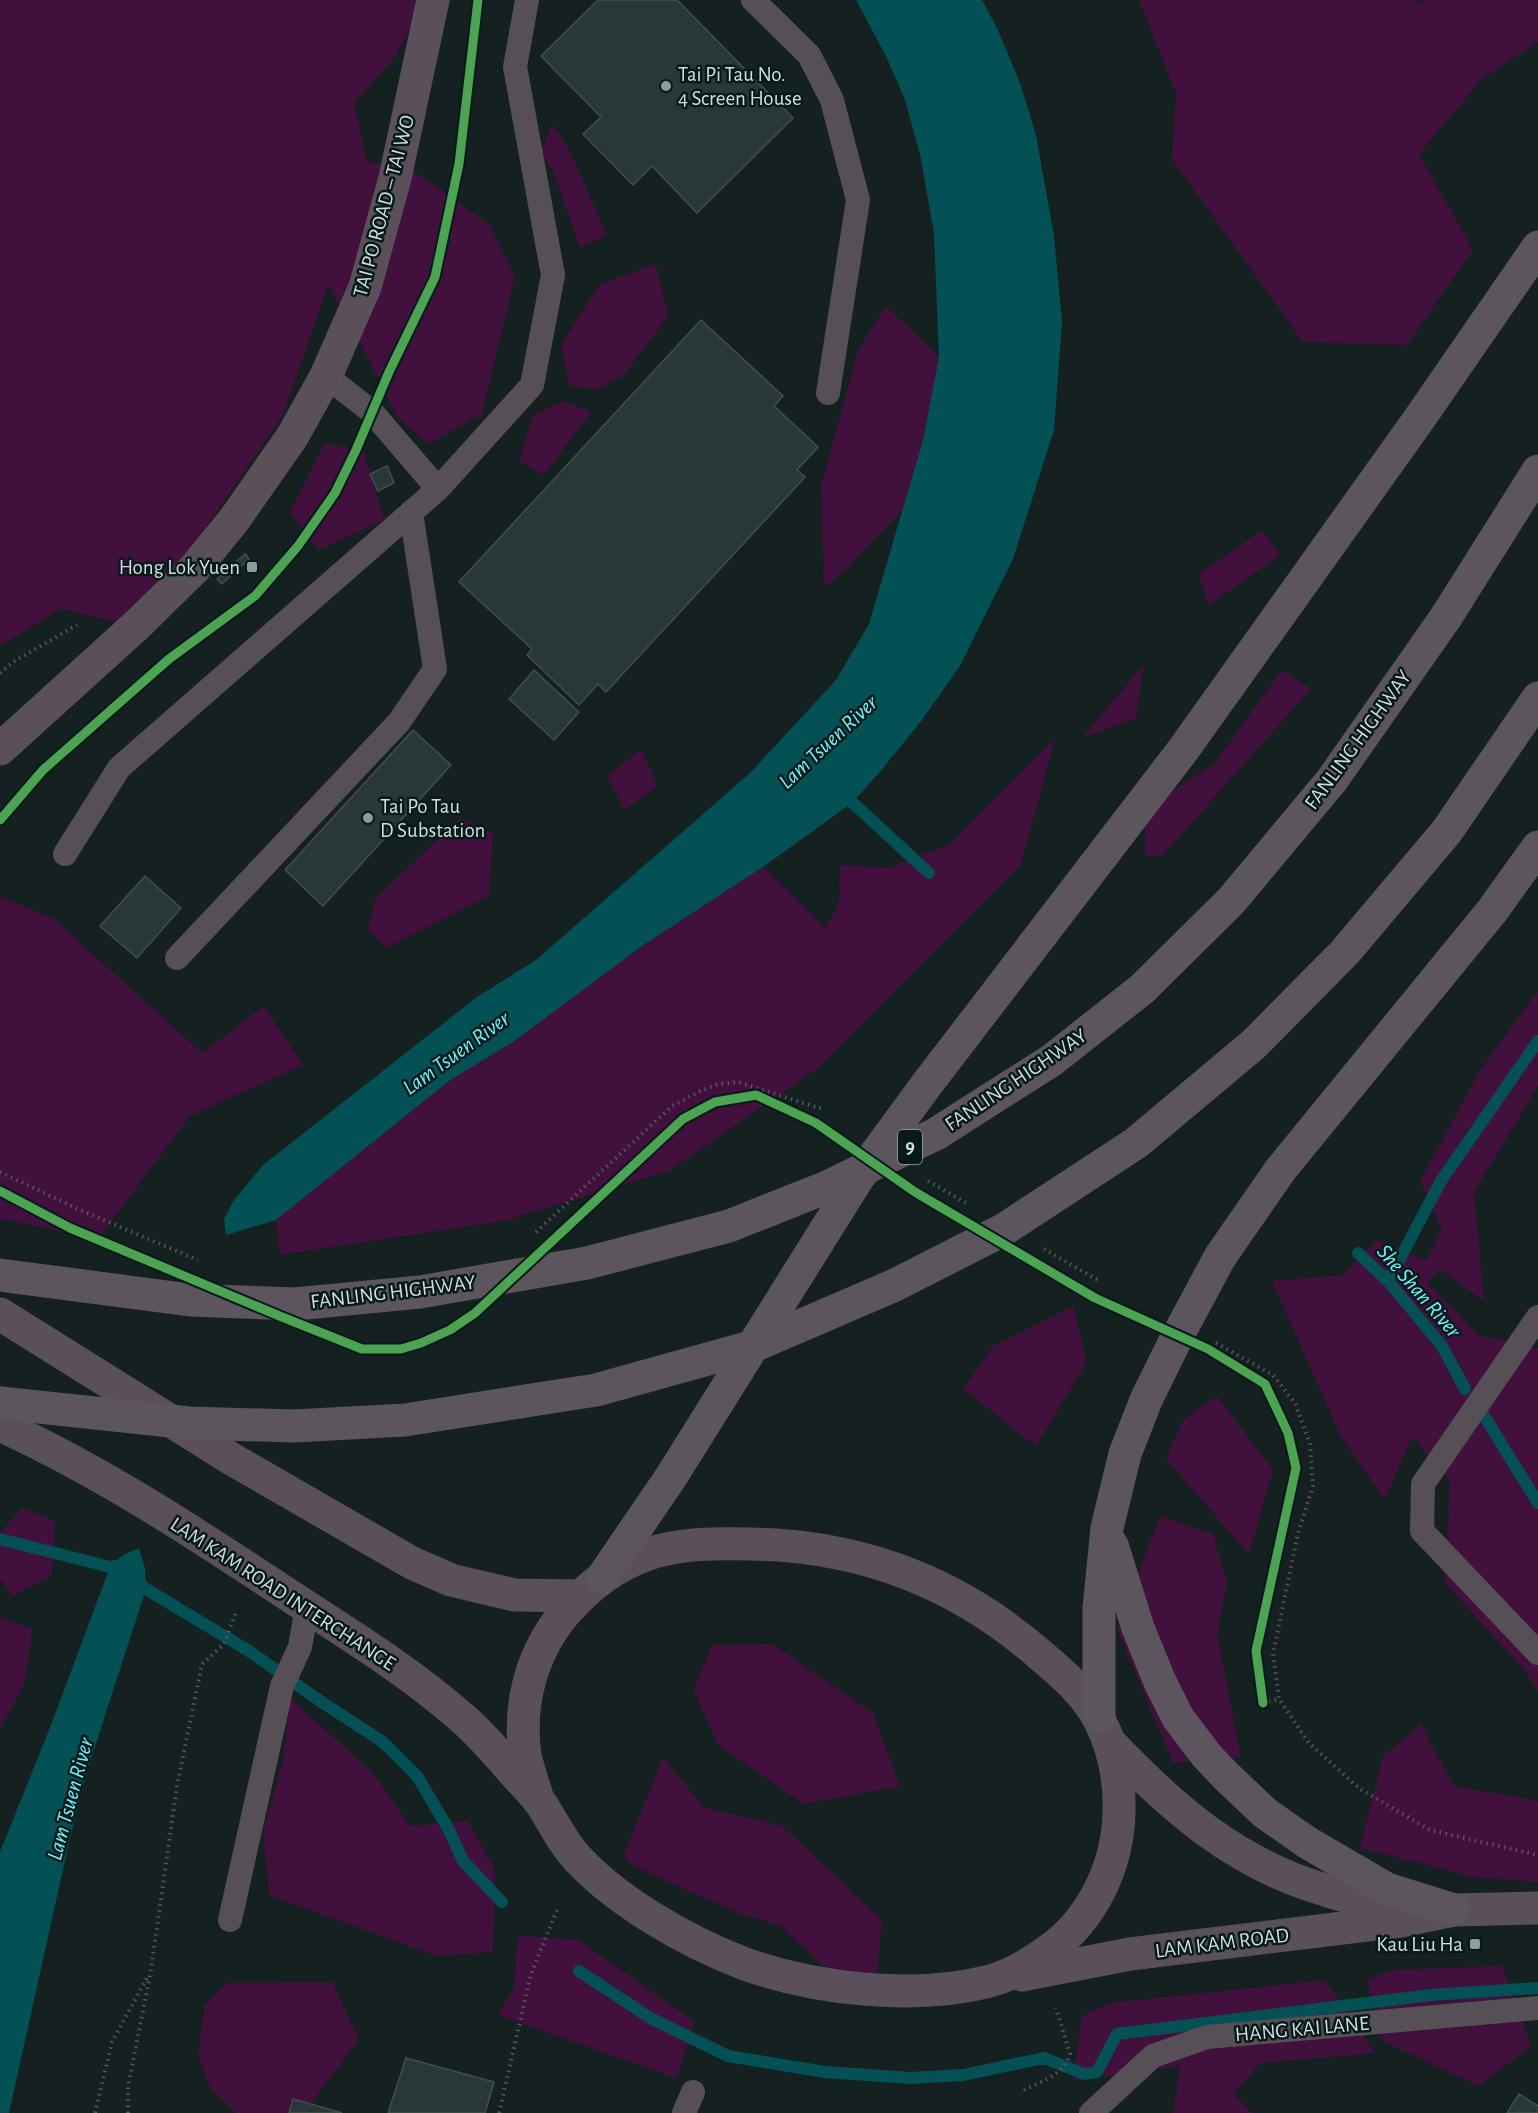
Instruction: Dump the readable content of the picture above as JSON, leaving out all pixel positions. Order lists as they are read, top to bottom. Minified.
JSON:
{"streets":{"highway":["FANLING HIGHWAY","9"],"main road":["TAI PO ROAD – TAI WO","LAM KAM ROAD INTERCHANGE","LAM KAM ROAD"],"lane":["HANG KAI LANE"]},"crossings":[["LAM KAM ROAD INTERCHANGE","LAM KAM ROAD"]],"water":["Lam Tsuen River","She Shan River"],"places":{"other":["Tai Pi Tau No. 4 Screen House","Tai Po Tau D Substation"],"transit":["Hong Lok Yuen","Kau Liu Ha"]}}
